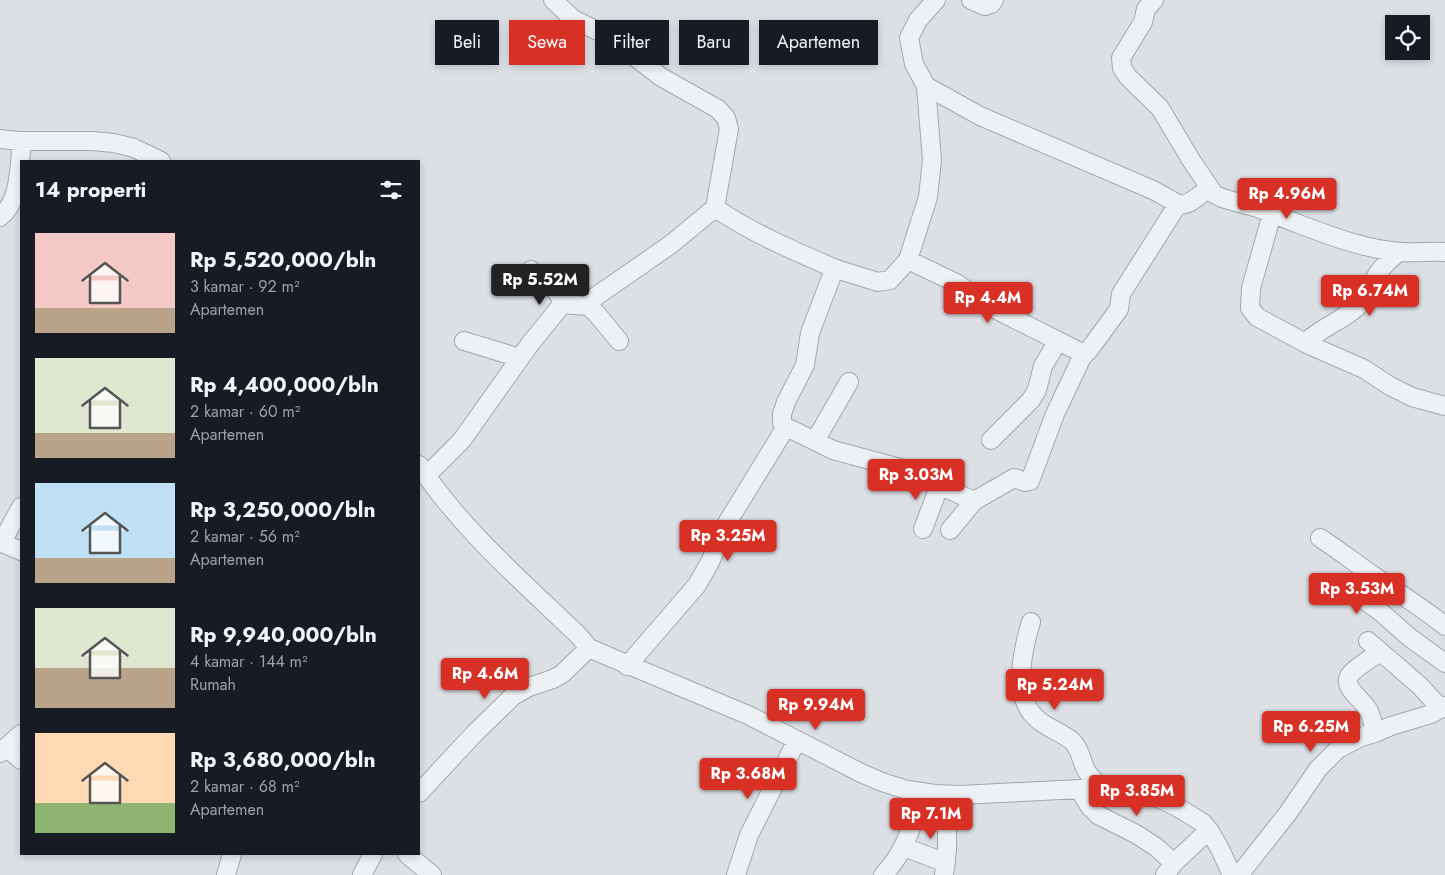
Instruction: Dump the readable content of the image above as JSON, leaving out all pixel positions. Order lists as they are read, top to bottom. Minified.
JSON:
{"page":{"chip":["Beli","Sewa","Filter","Baru","Apartemen"],"heading":"14 properti","price":["Rp 4.96M","Rp 5.52M","Rp 6.74M","Rp 4.4M","Rp 3.03M","Rp 3.25M","Rp 3.53M","Rp 4.6M","Rp 5.24M","Rp 9.94M","Rp 6.25M","Rp 3.68M","Rp 3.85M","Rp 7.1M"],"list":[{"name":"Rp 5,520,000/bln","note":"3 kamar · 92 m² · Apartemen"},{"name":"Rp 4,400,000/bln","note":"2 kamar · 60 m² · Apartemen"},{"name":"Rp 3,250,000/bln","note":"2 kamar · 56 m² · Apartemen"},{"name":"Rp 9,940,000/bln","note":"4 kamar · 144 m² · Rumah"},{"name":"Rp 3,680,000/bln","note":"2 kamar · 68 m² · Apartemen"}]}}
